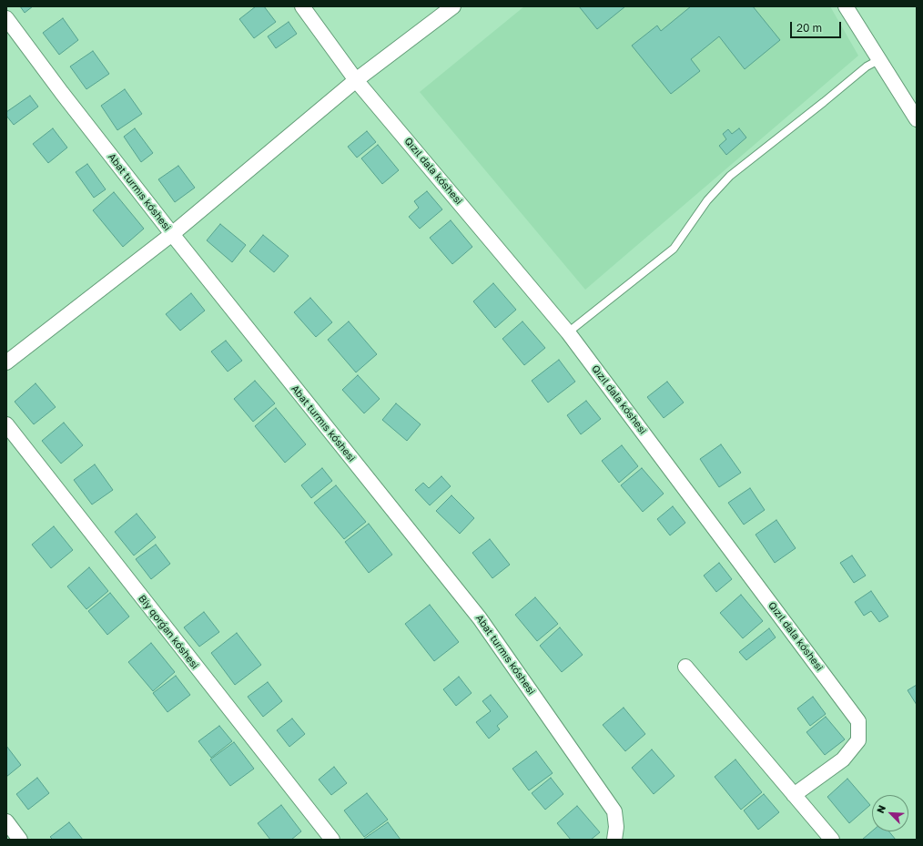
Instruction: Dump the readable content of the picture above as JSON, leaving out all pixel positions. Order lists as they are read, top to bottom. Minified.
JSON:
{"streets":{"street":["Qızıl dala kóshesi","Abat turmıs kóshesi","Biy qorǵan kóshesi"]},"scale_bar":"20 m","north":"top left"}
